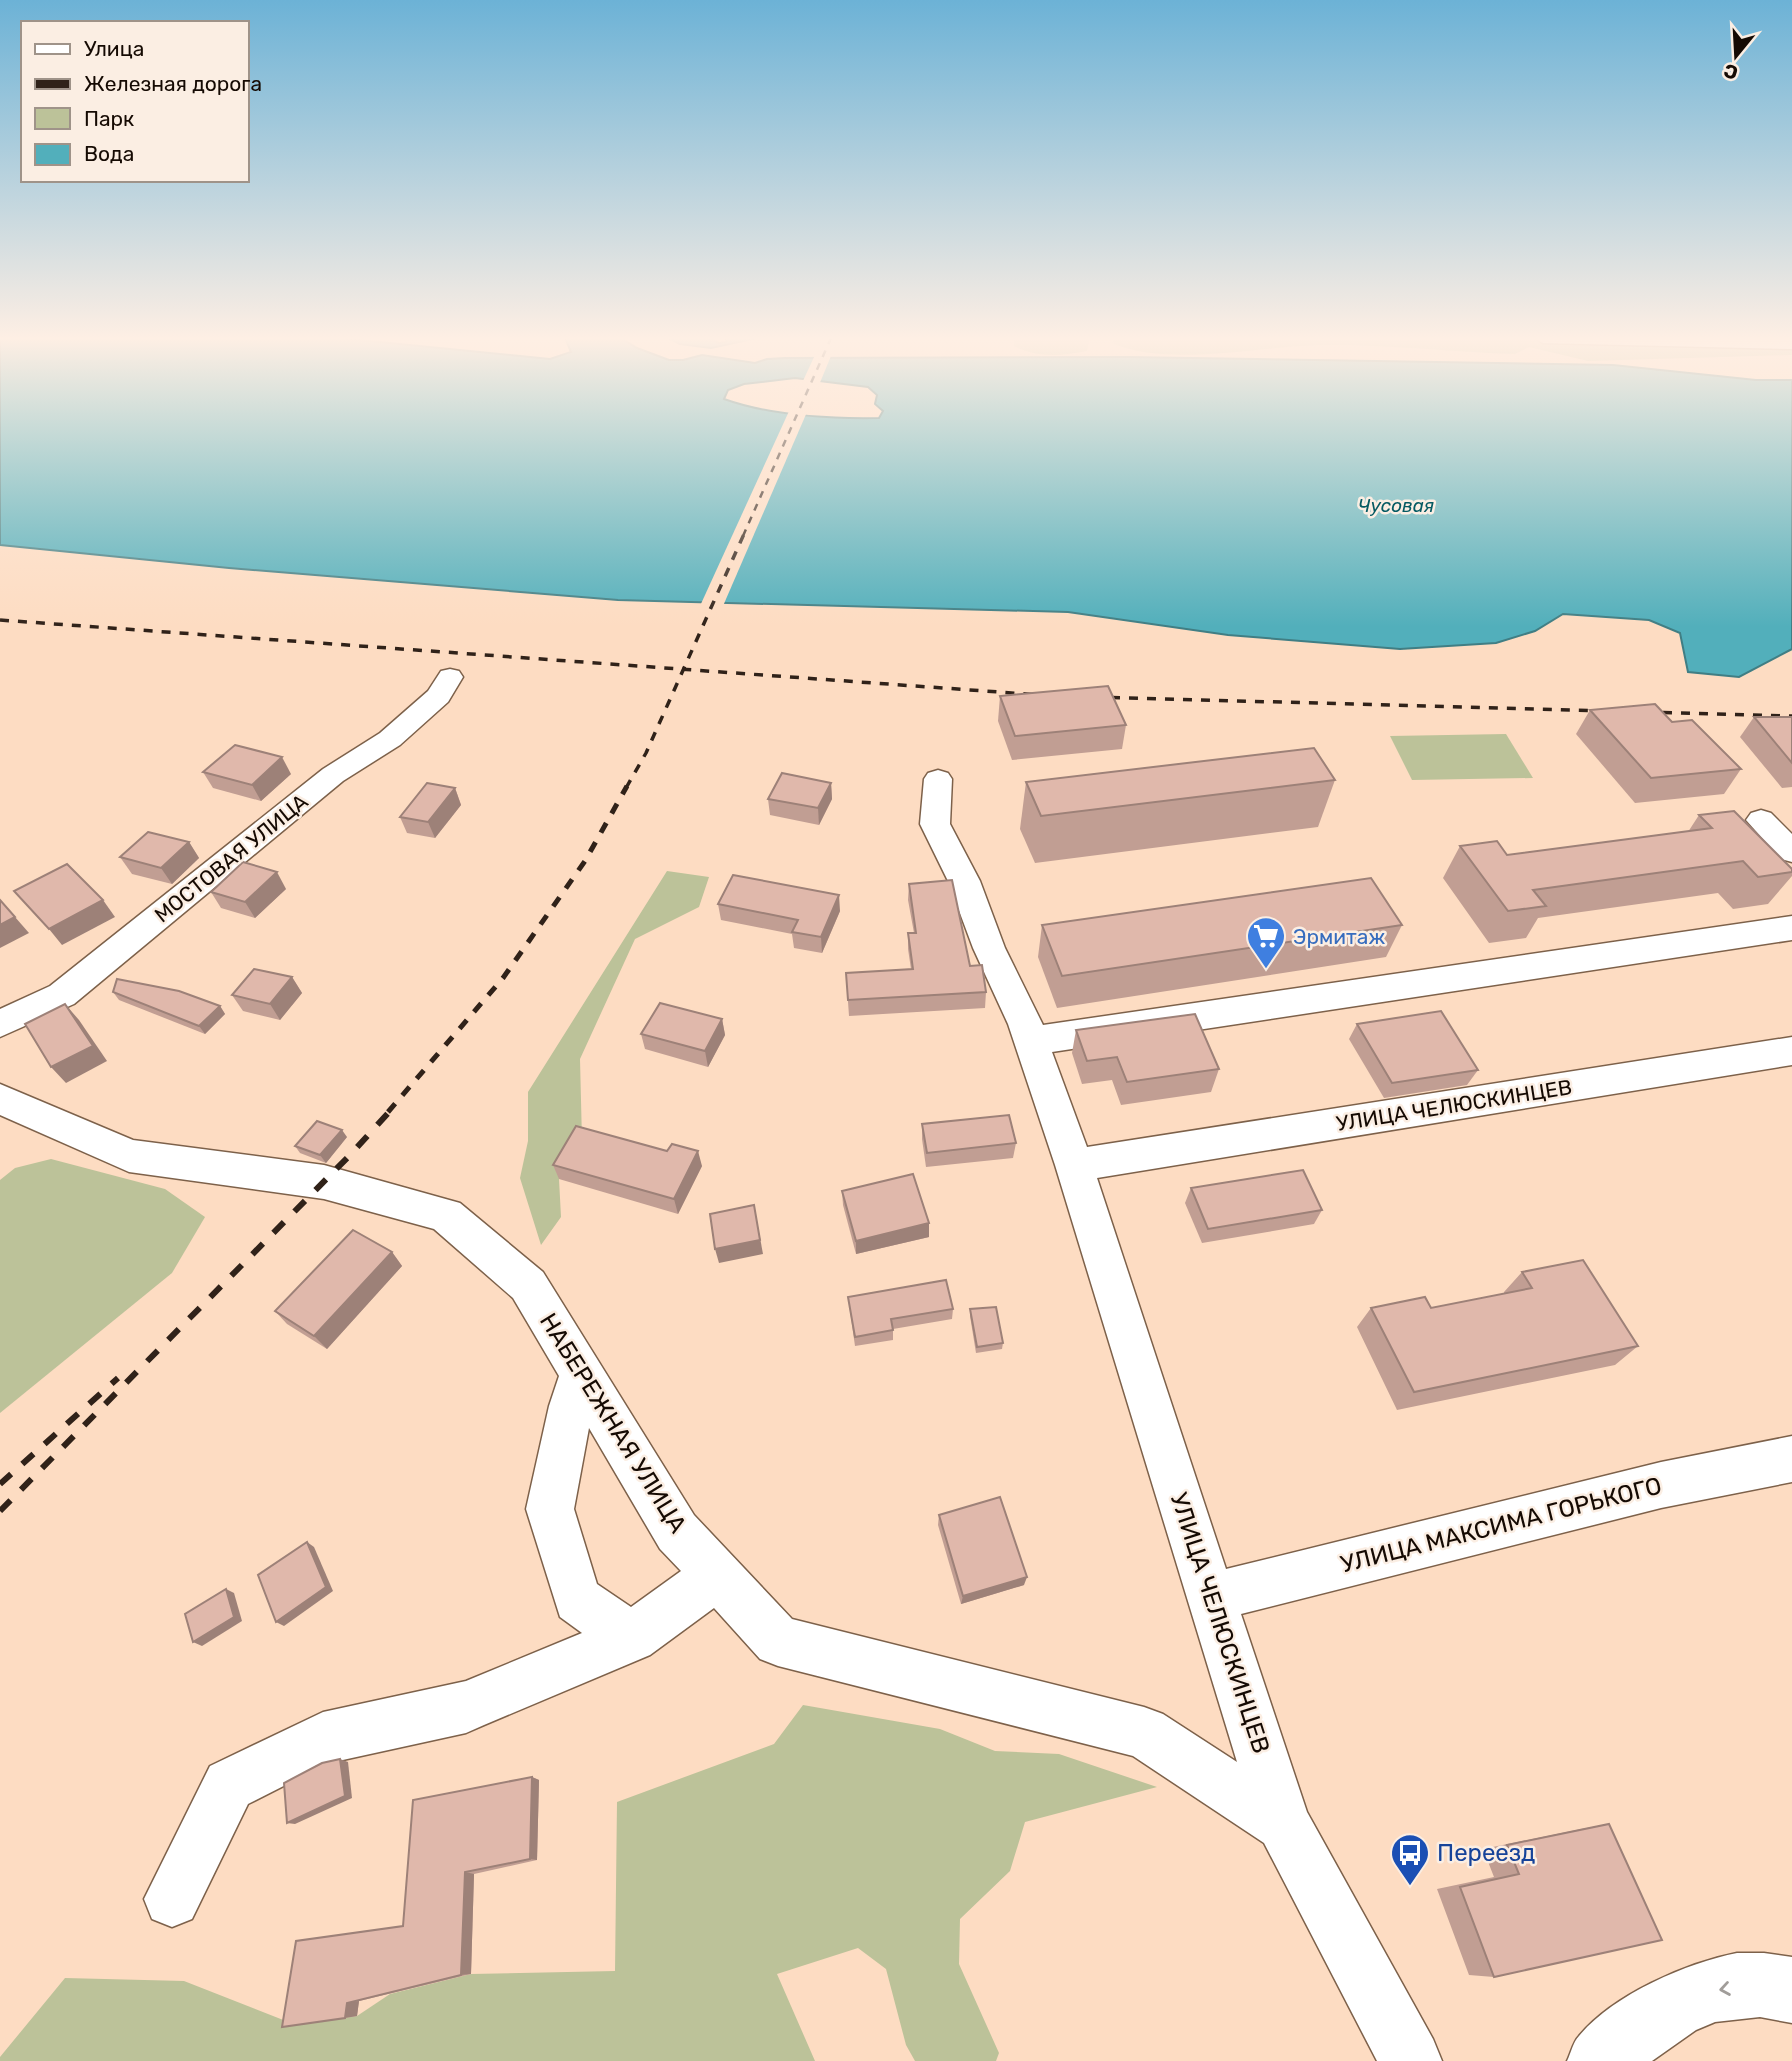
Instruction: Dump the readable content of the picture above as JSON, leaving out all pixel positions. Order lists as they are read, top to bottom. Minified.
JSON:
{"streets":{"street":["МОСТОВАЯ УЛИЦА","УЛИЦА ЧЕЛЮСКИНЦЕВ","НАБЕРЕЖНАЯ УЛИЦА","УЛИЦА МАКСИМА ГОРЬКОГО"]},"crossings":[["УЛИЦА ЧЕЛЮСКИНЦЕВ","НАБЕРЕЖНАЯ УЛИЦА"],["УЛИЦА ЧЕЛЮСКИНЦЕВ","УЛИЦА МАКСИМА ГОРЬКОГО"]],"water":["Чусовая"],"places":{"supermarket":["Эрмитаж"],"bus stop":["Переезд"]},"legend":["Улица","Железная дорога","Парк","Вода"],"north":"bottom"}
